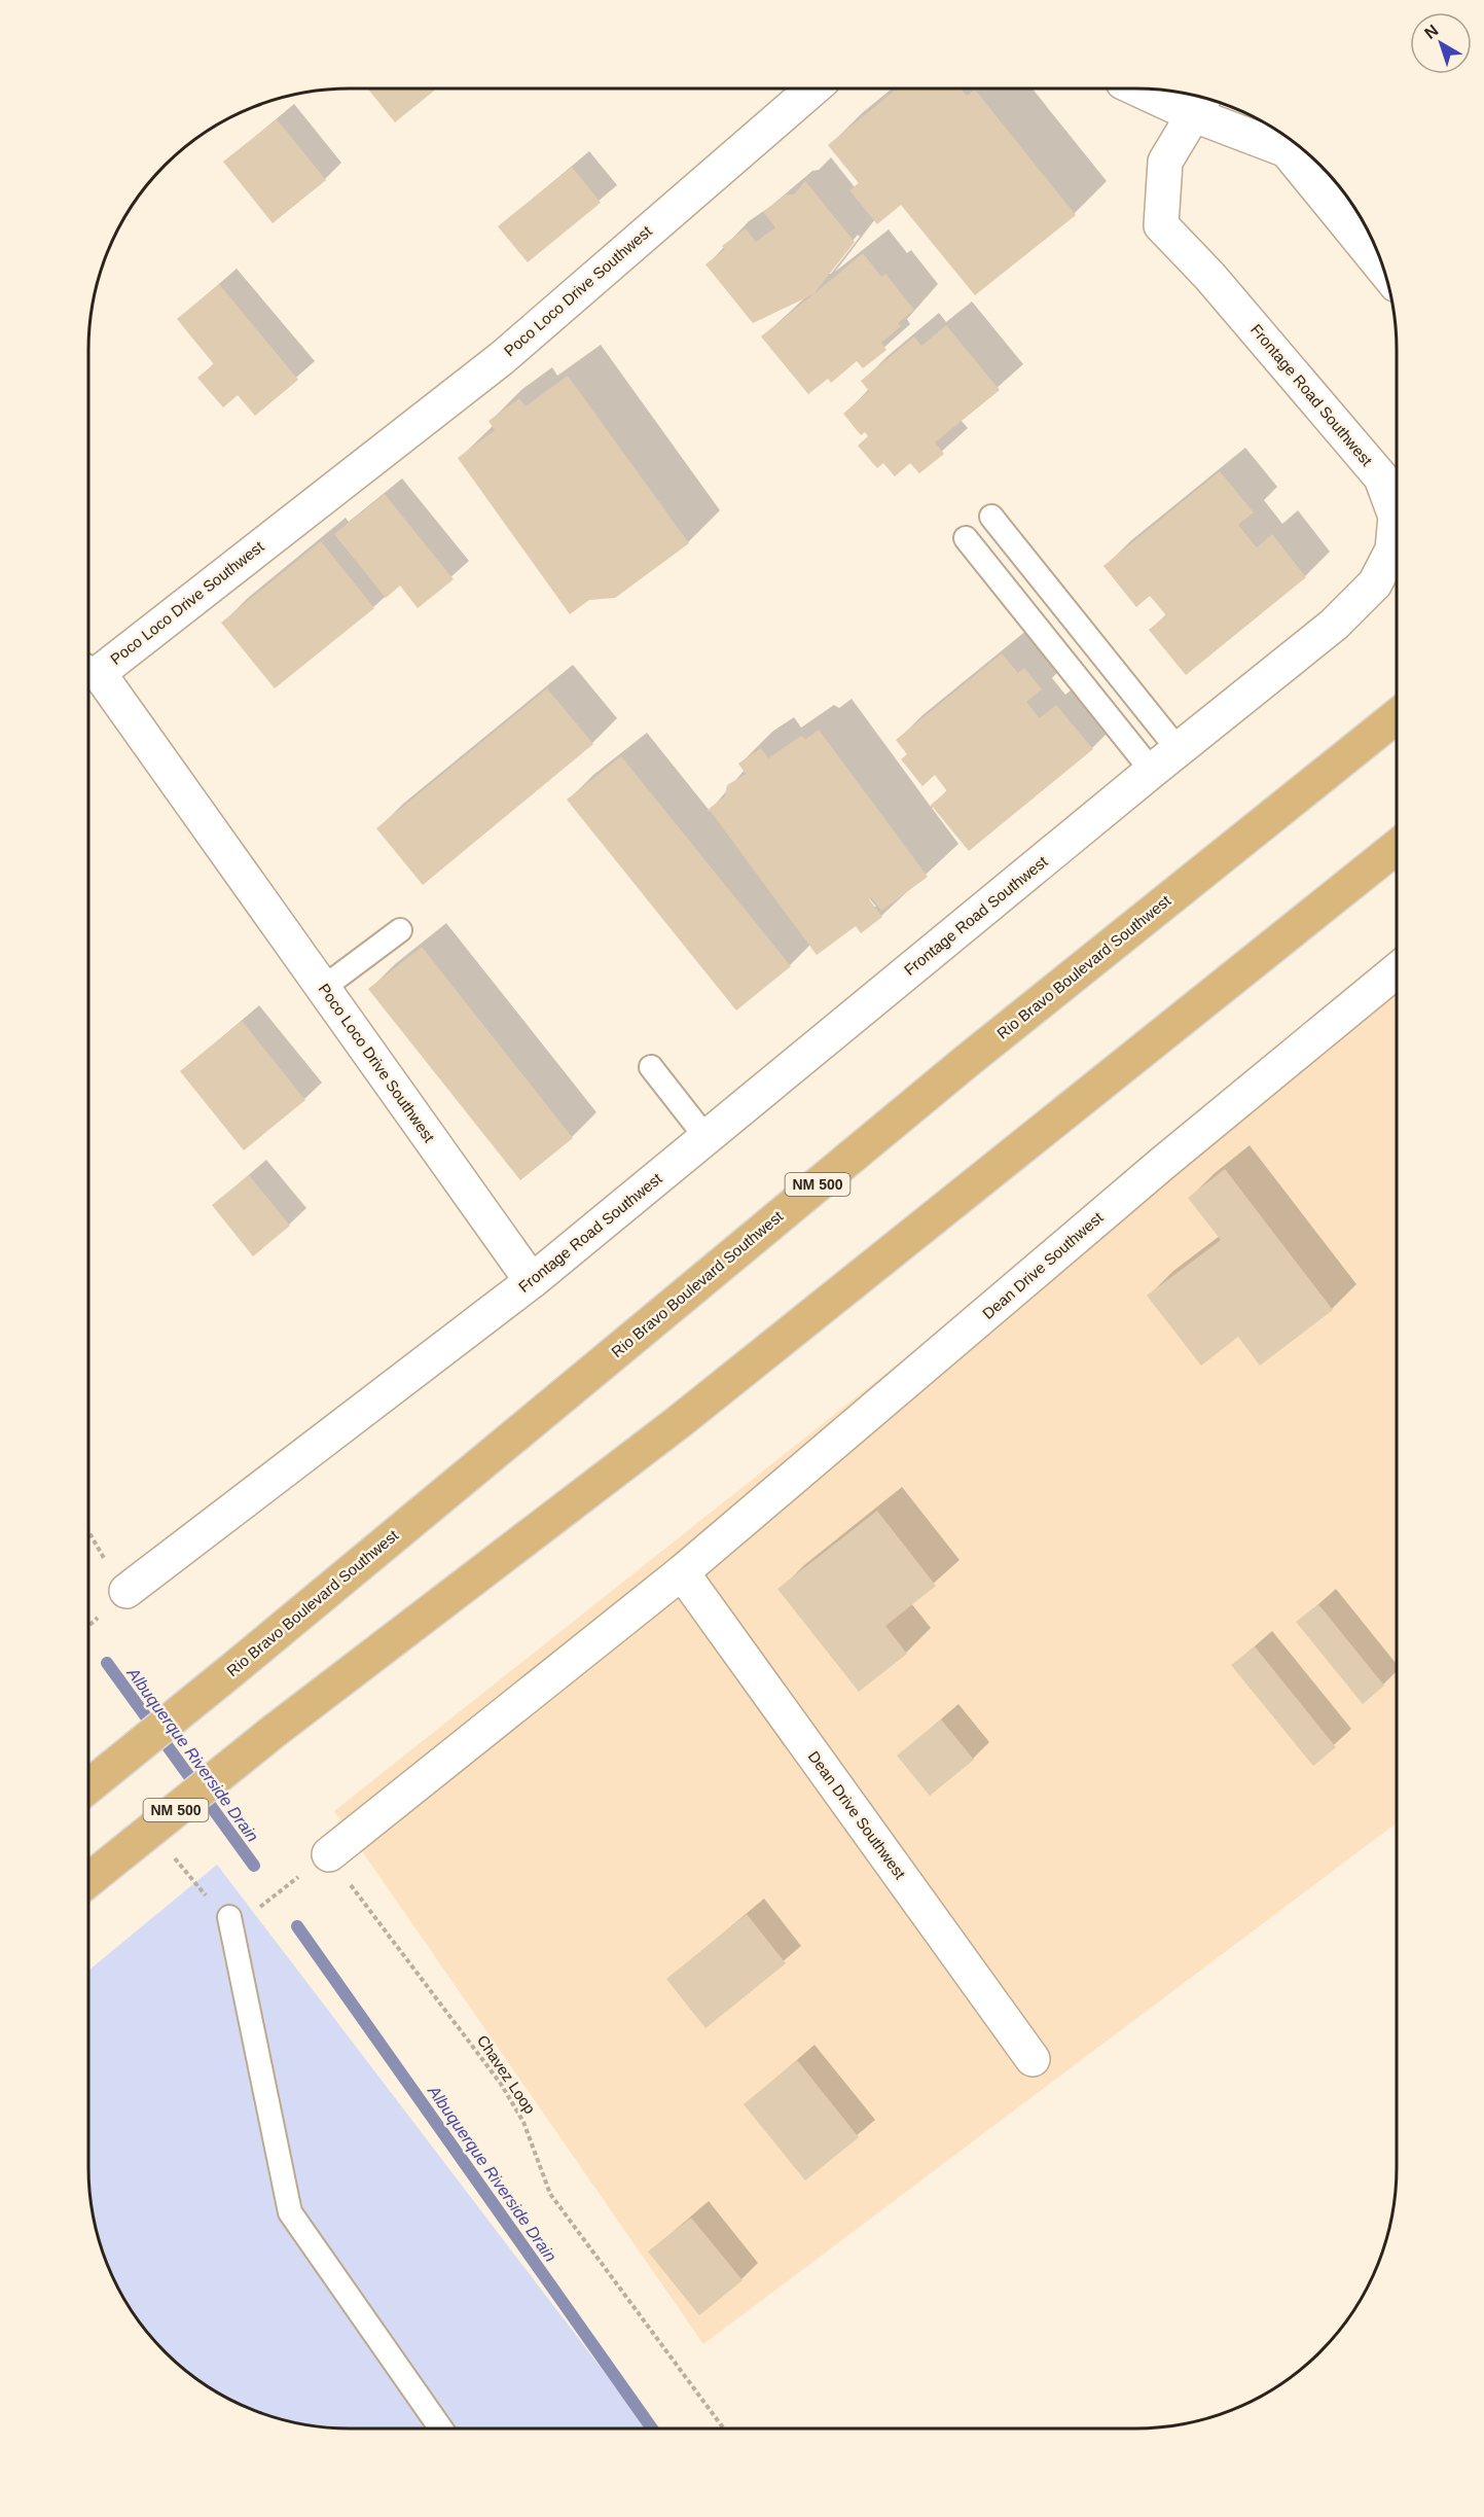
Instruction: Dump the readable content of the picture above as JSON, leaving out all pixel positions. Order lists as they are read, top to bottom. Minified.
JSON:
{"streets":{"main road":["Rio Bravo Boulevard Southwest","NM 500"],"street":["Poco Loco Drive Southwest","Frontage Road Southwest","Dean Drive Southwest"],"path":["Chavez Loop"]},"crossings":[["Poco Loco Drive Southwest","Frontage Road Southwest"],["Dean Drive Southwest","Chavez Loop"]],"water":["Albuquerque Riverside Drain"],"north":"top left"}
